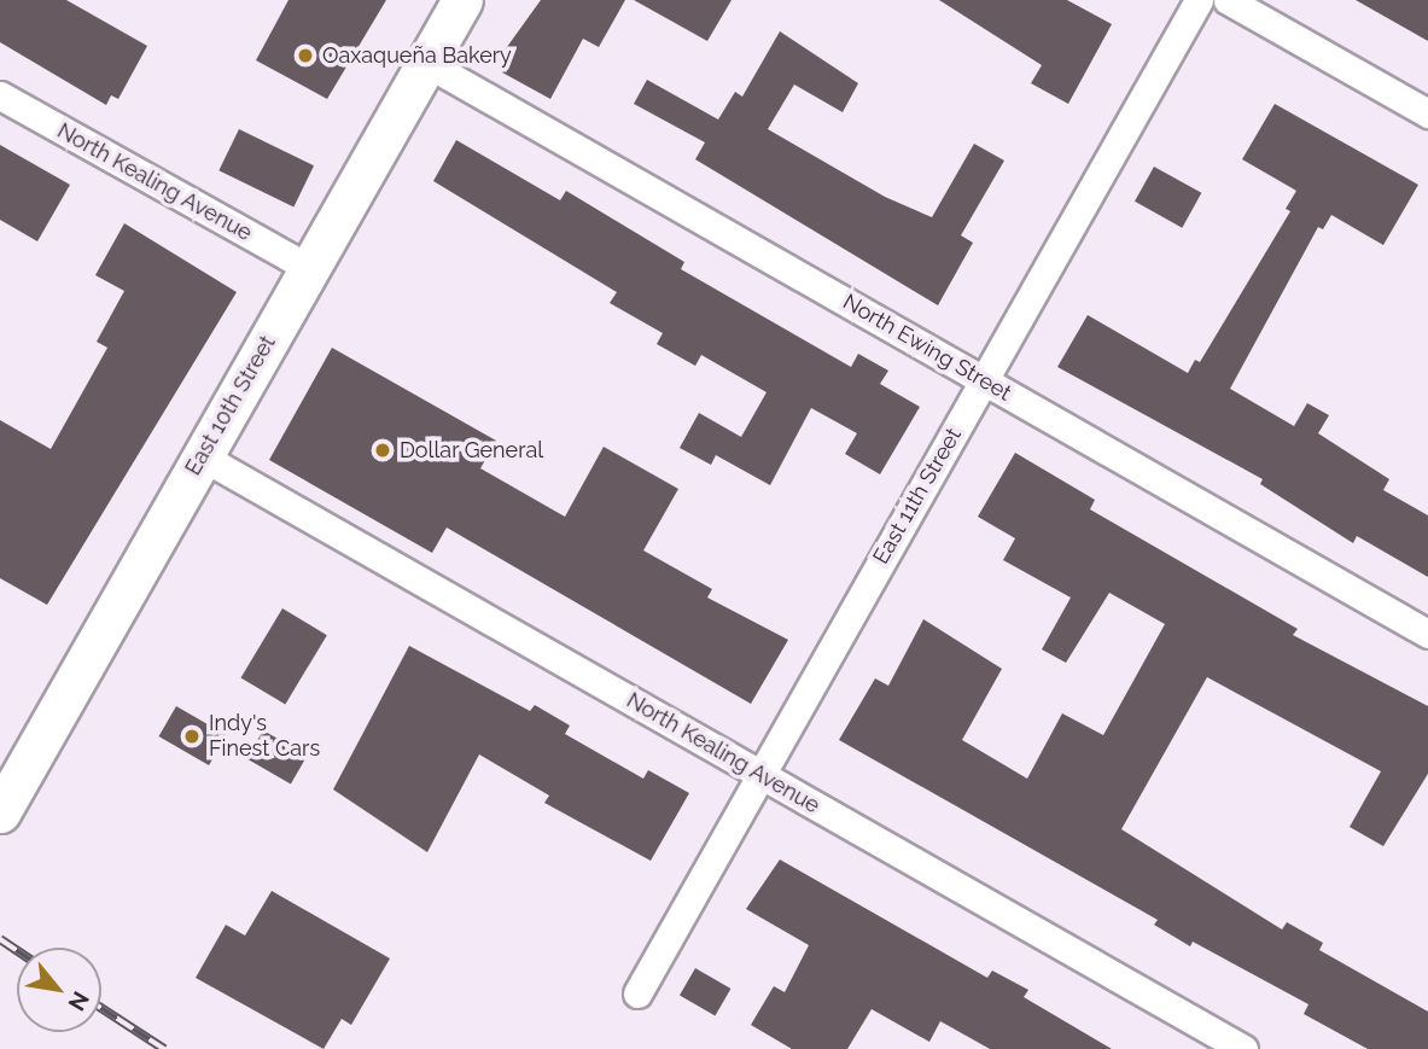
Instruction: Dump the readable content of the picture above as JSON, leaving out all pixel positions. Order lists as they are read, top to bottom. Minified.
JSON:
{"streets":{"main road":["East 10th Street"],"street":["North Kealing Avenue","North Ewing Street","East 11th Street"]},"crossings":[["North Kealing Avenue","East 10th Street"],["North Kealing Avenue","East 11th Street"],["North Ewing Street","East 10th Street"],["North Ewing Street","East 11th Street"]],"places":["Oaxaqueña Bakery","Dollar General","Indy's Finest Cars"],"north":"bottom right"}
